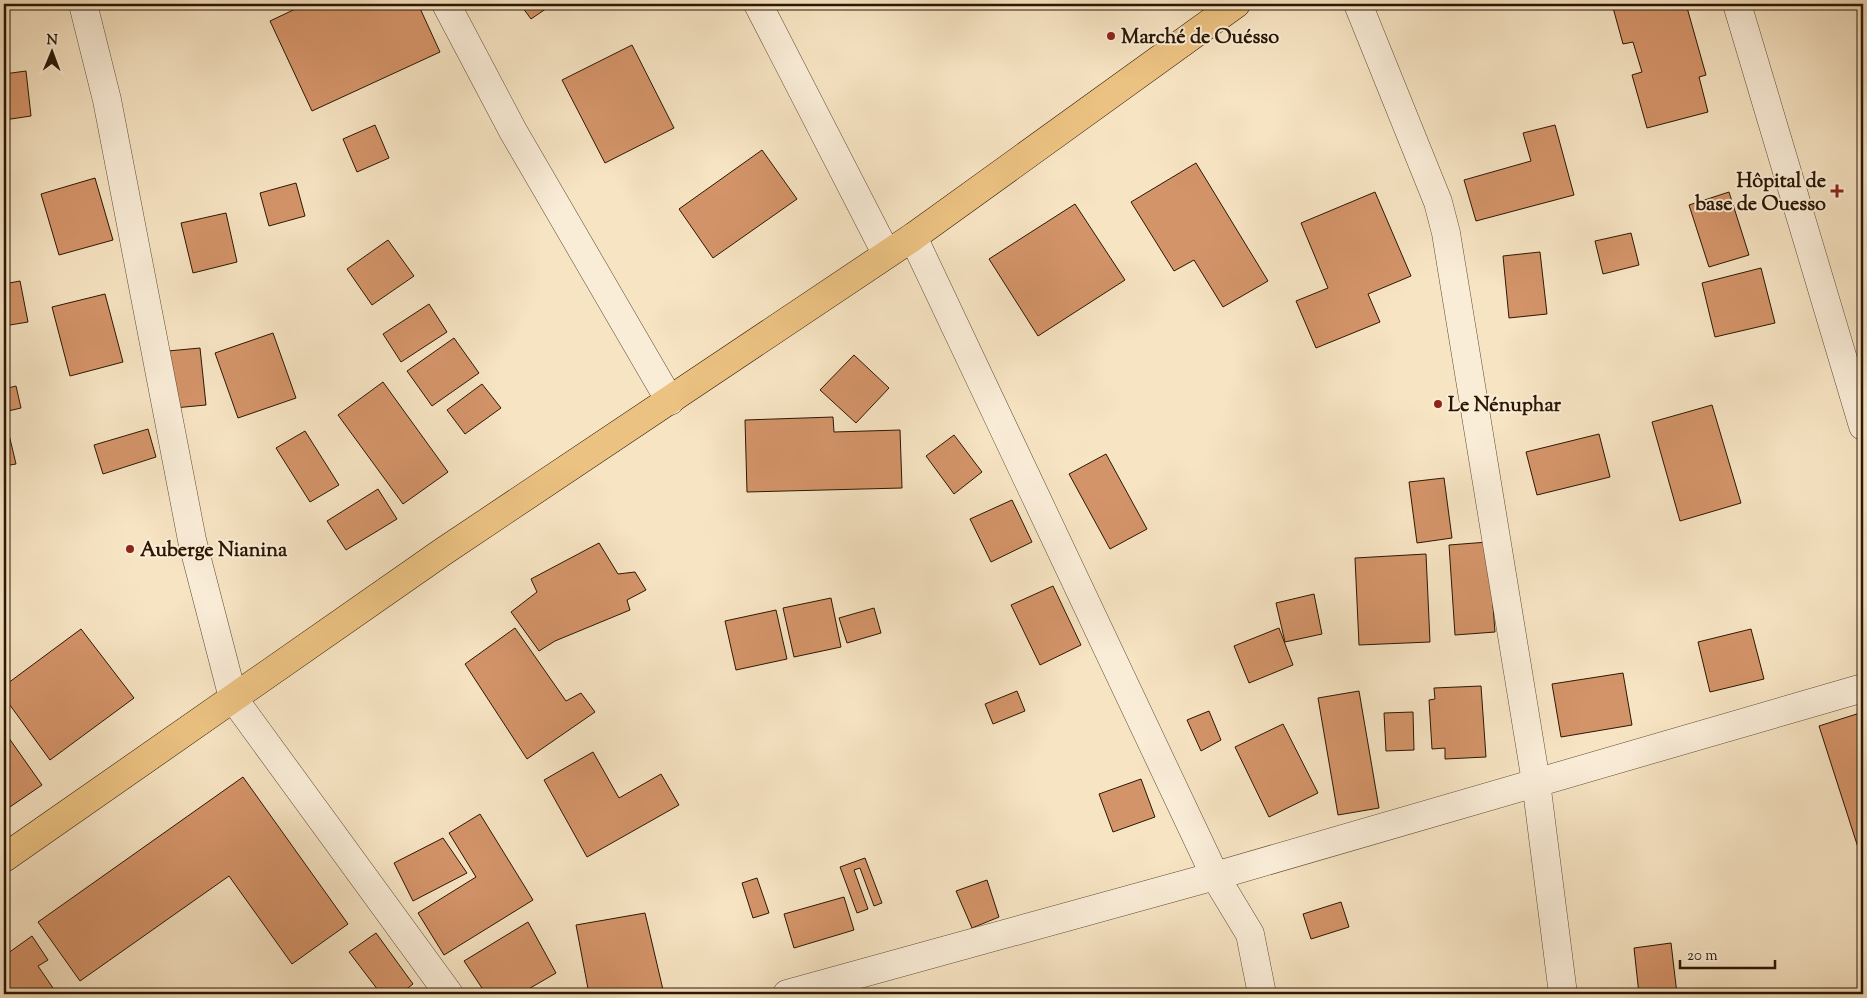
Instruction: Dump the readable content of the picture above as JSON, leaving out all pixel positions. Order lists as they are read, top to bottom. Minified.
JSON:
{"places":{"other":["Marché de Ouésso","Le Nénuphar","Auberge Nianina"],"health":["Hôpital de base de Ouesso"]},"scale_bar":"20 m","north":"top"}
